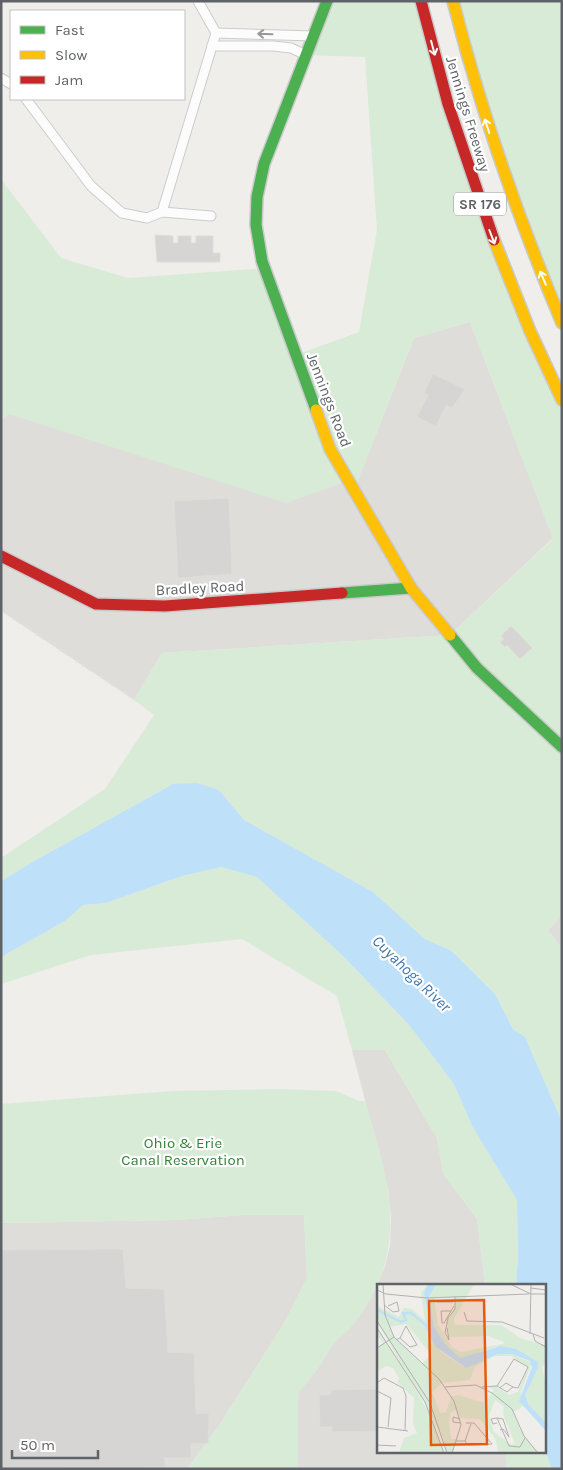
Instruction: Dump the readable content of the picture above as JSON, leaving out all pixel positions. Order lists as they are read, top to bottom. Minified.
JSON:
{"streets":{"main road":["Jennings Freeway","SR 176","Jennings Road","Bradley Road"]},"crossings":[["Jennings Road","Bradley Road"]],"water":["Cuyahoga River"],"parks":["Ohio & Erie Canal Reservation"],"legend":["Fast","Slow","Jam"],"scale_bar":"50 m"}
